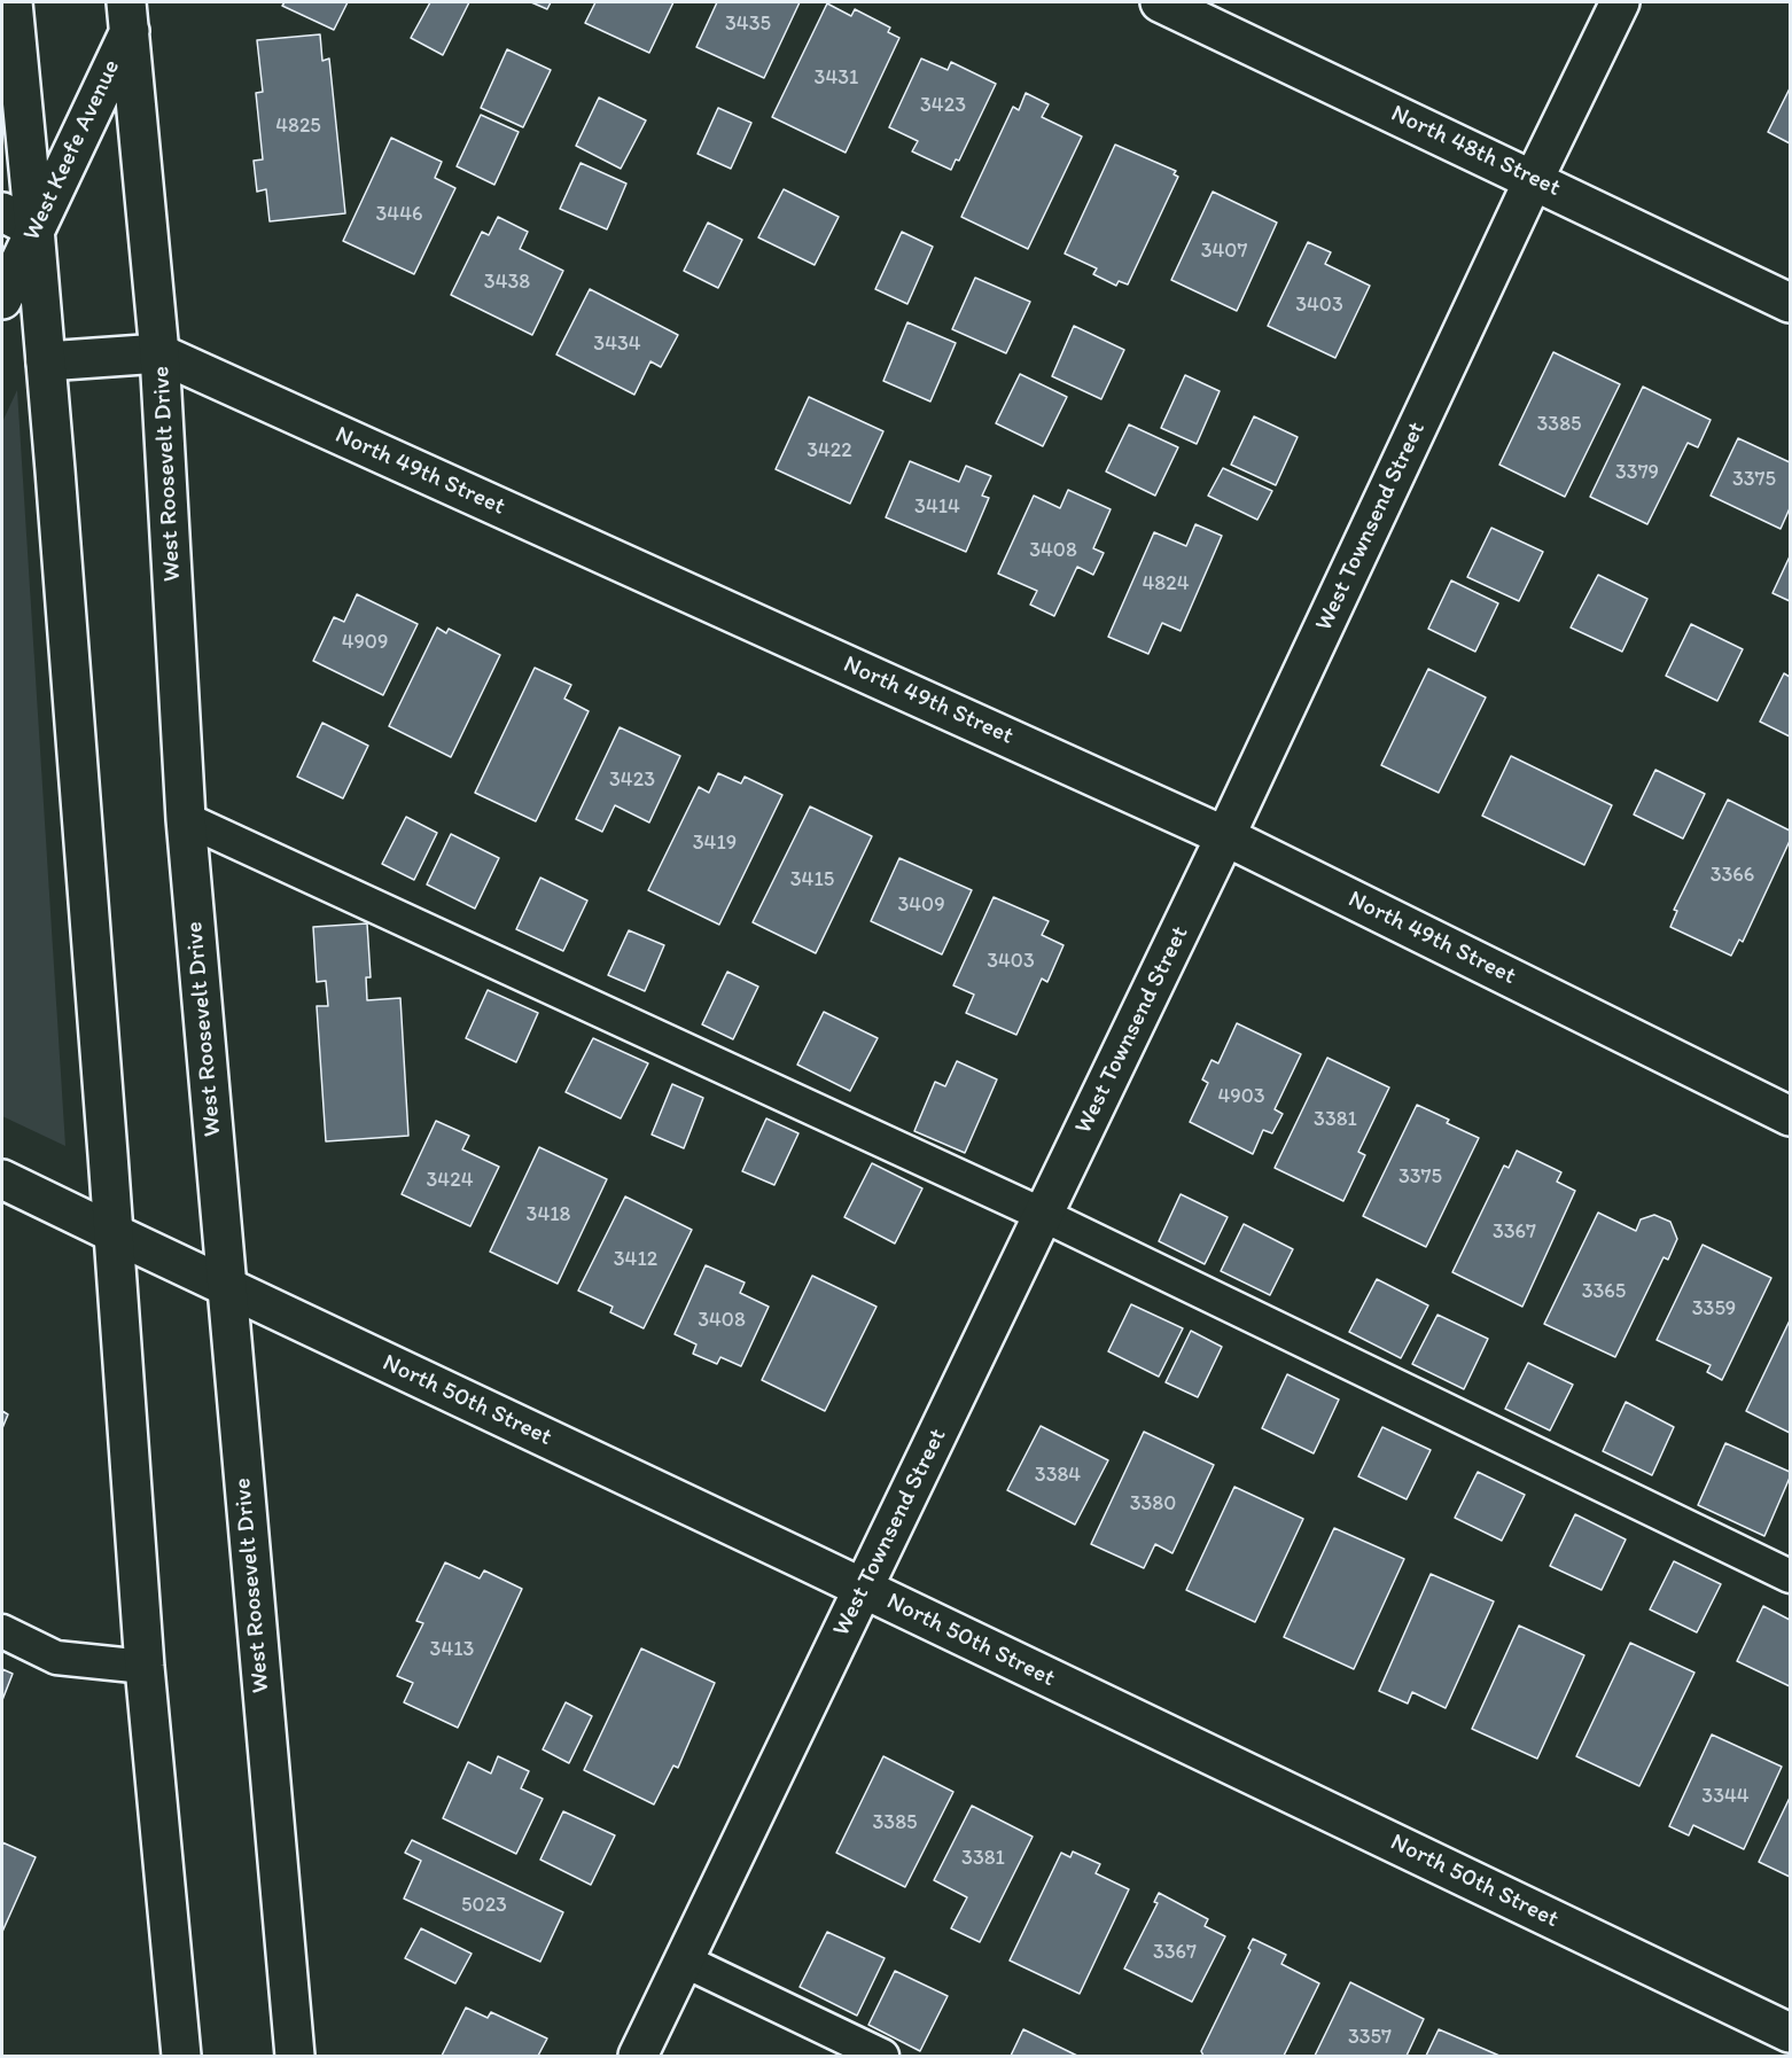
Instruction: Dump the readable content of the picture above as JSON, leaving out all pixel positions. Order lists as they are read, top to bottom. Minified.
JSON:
{"streets":{"street":["West Keefe Avenue","North 48th Street","North 49th Street","West Roosevelt Drive","West Townsend Street","North 50th Street"]},"crossings":[["West Keefe Avenue","West Roosevelt Drive"],["North 48th Street","West Townsend Street"],["North 49th Street","West Roosevelt Drive"],["North 49th Street","West Townsend Street"],["West Roosevelt Drive","North 50th Street"],["West Townsend Street","North 50th Street"]],"house_numbers":["3435","3431","3423","4825","3446","3407","3438","3403","3434","3385","3422","3379","3375","3414","3408","4824","4909","3423","3419","3366","3415","3409","3403","4903","3381","3375","3424","3418","3367","3412","3365","3359","3408","3384","3380","3413","3344","3385","3381","5023","3367","3357"]}
